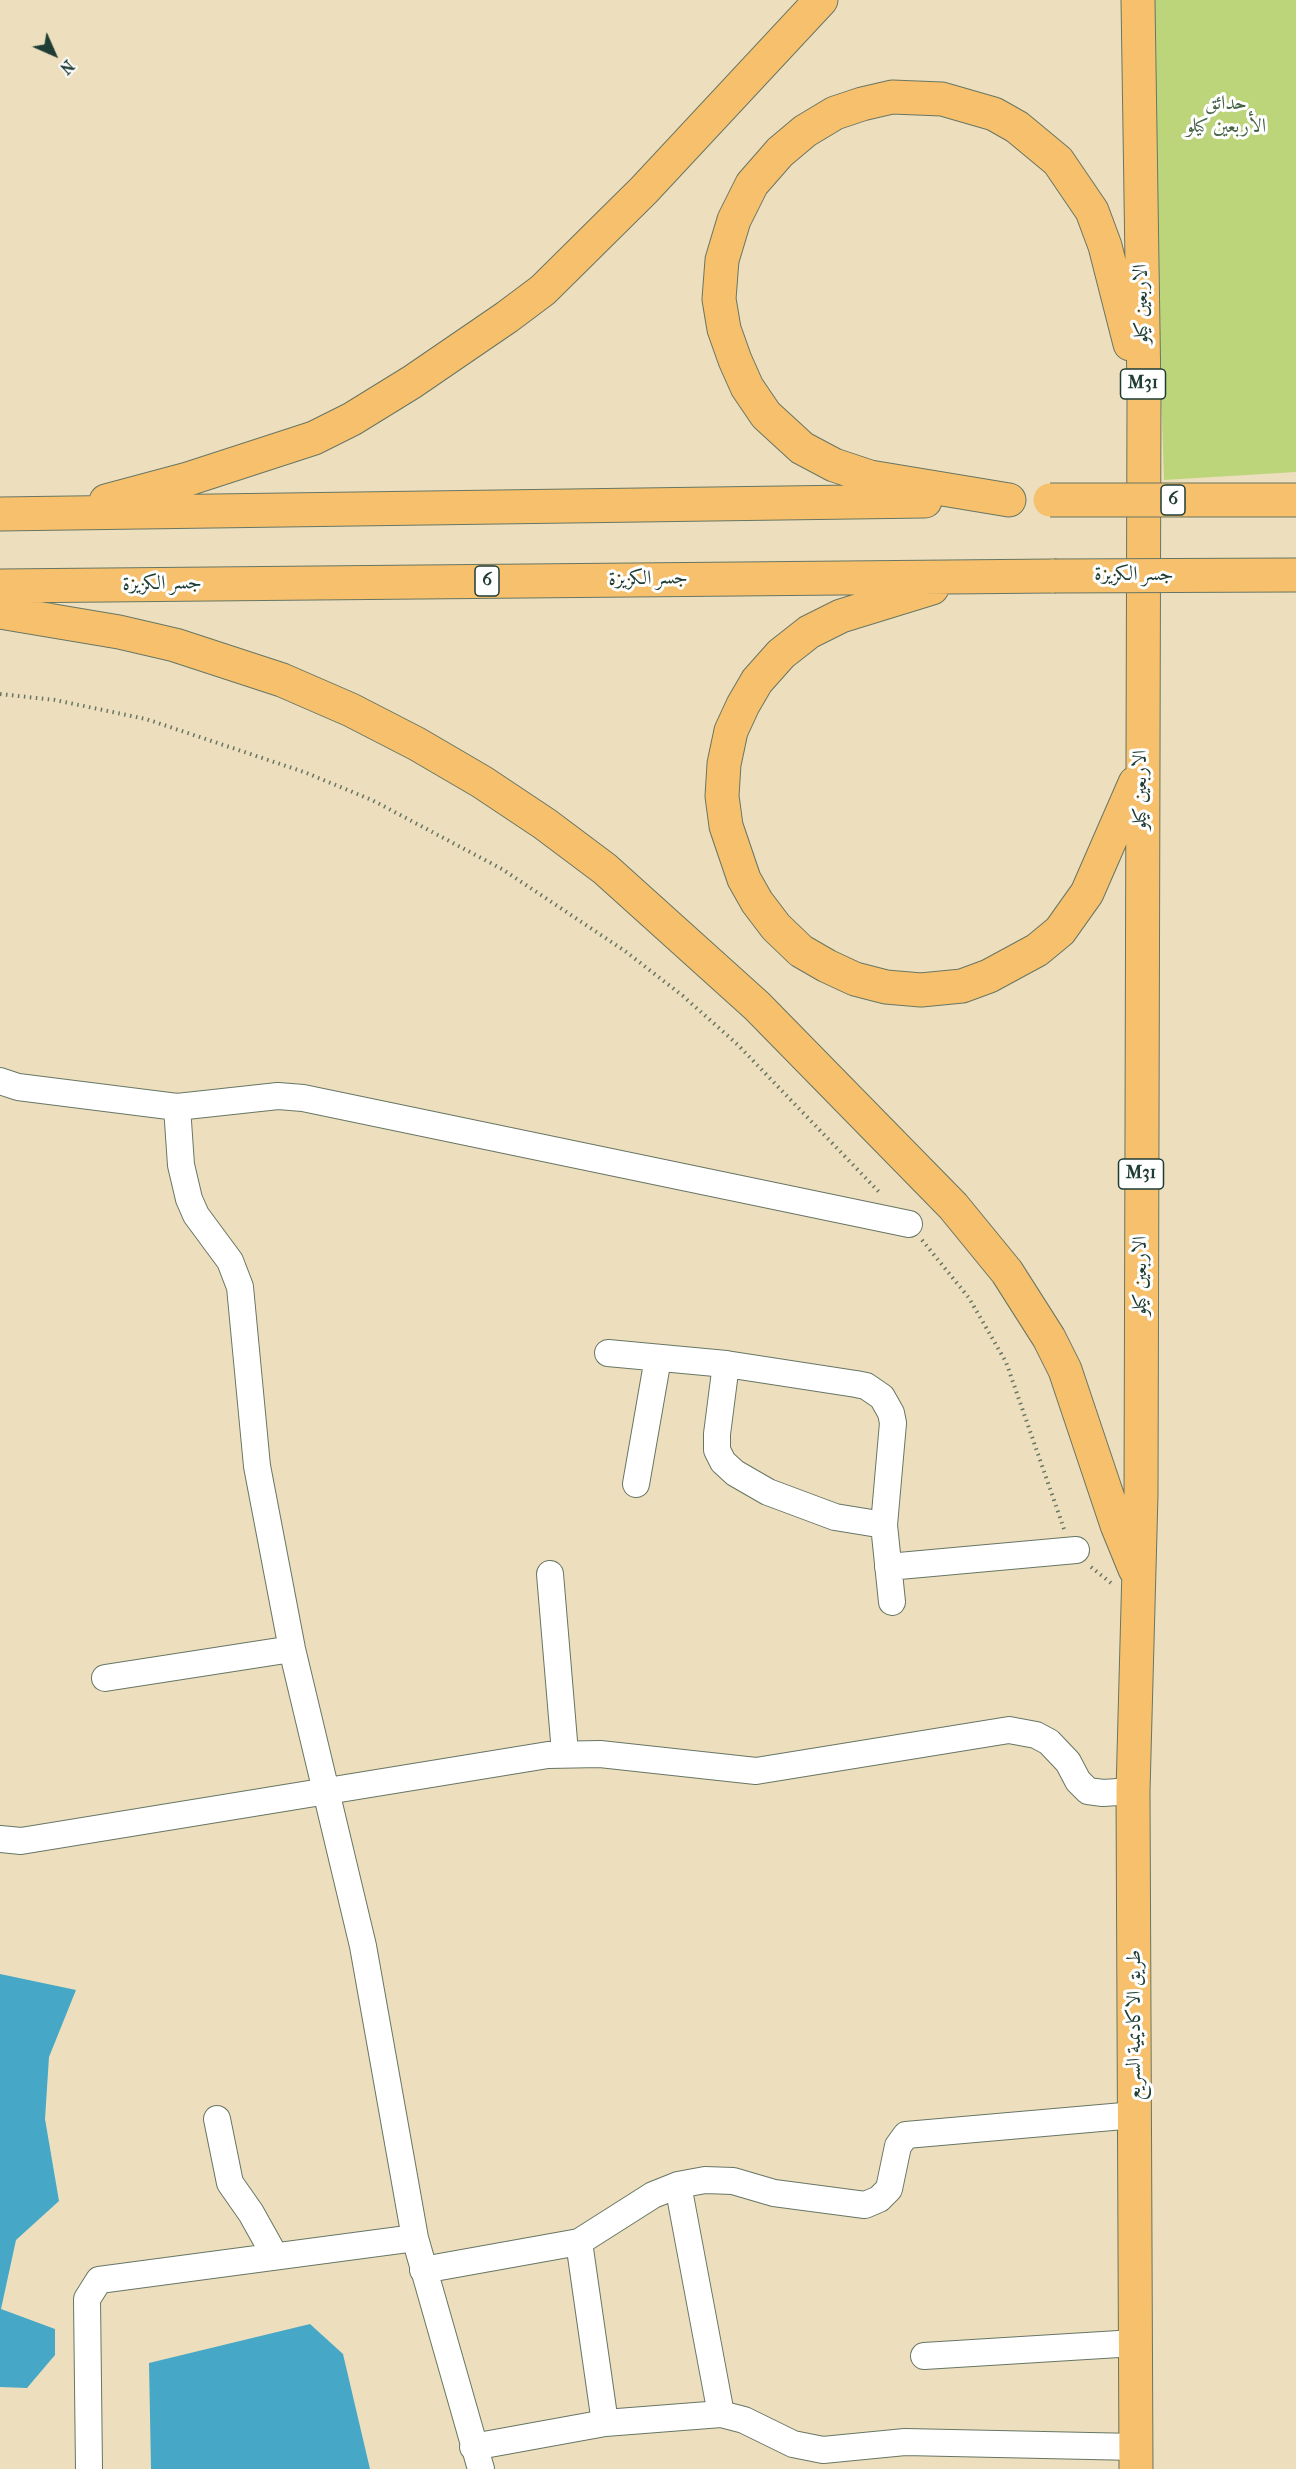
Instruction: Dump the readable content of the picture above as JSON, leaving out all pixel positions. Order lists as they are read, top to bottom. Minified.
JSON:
{"streets":{"highway":["الاربعين كيلو","M31","6","جسر الكزيزة","طريق الاكاديمية السريع"]},"crossings":[["الاربعين كيلو","طريق الاكاديمية السريع"]],"parks":["حدائق الأربعين كيلو"],"north":"bottom right"}
